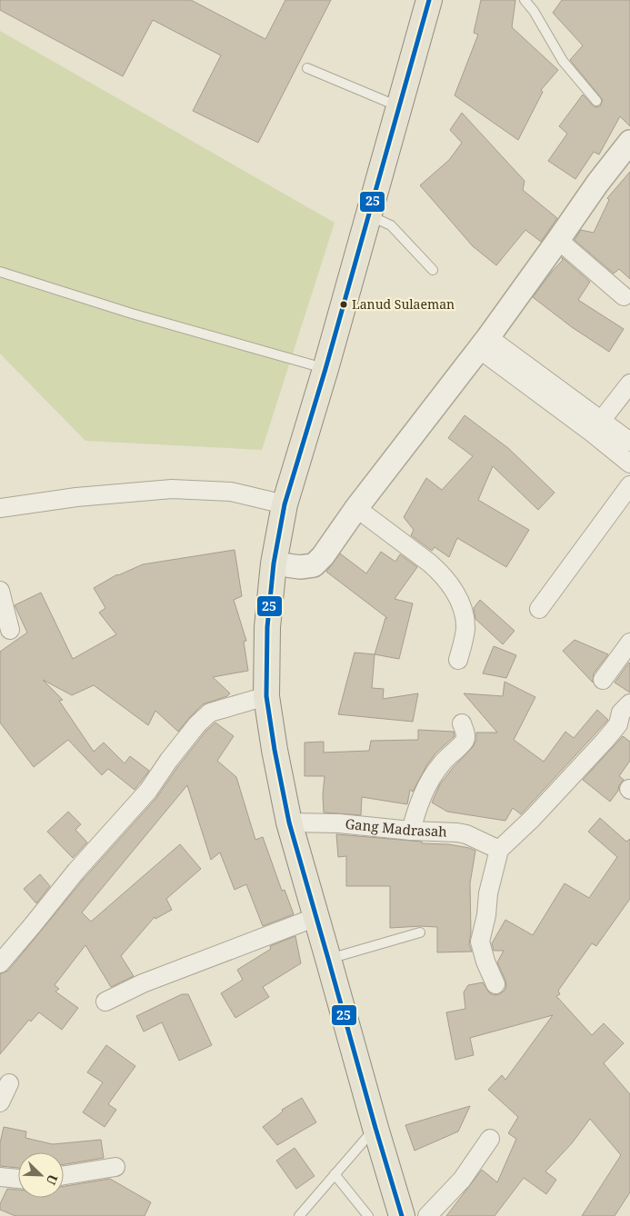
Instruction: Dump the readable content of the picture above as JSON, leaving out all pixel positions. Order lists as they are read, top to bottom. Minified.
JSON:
{"streets":{"street":["Gang Madrasah"]},"places":["Lanud Sulaeman"],"lines":["transit line 25"],"north":"bottom right"}
